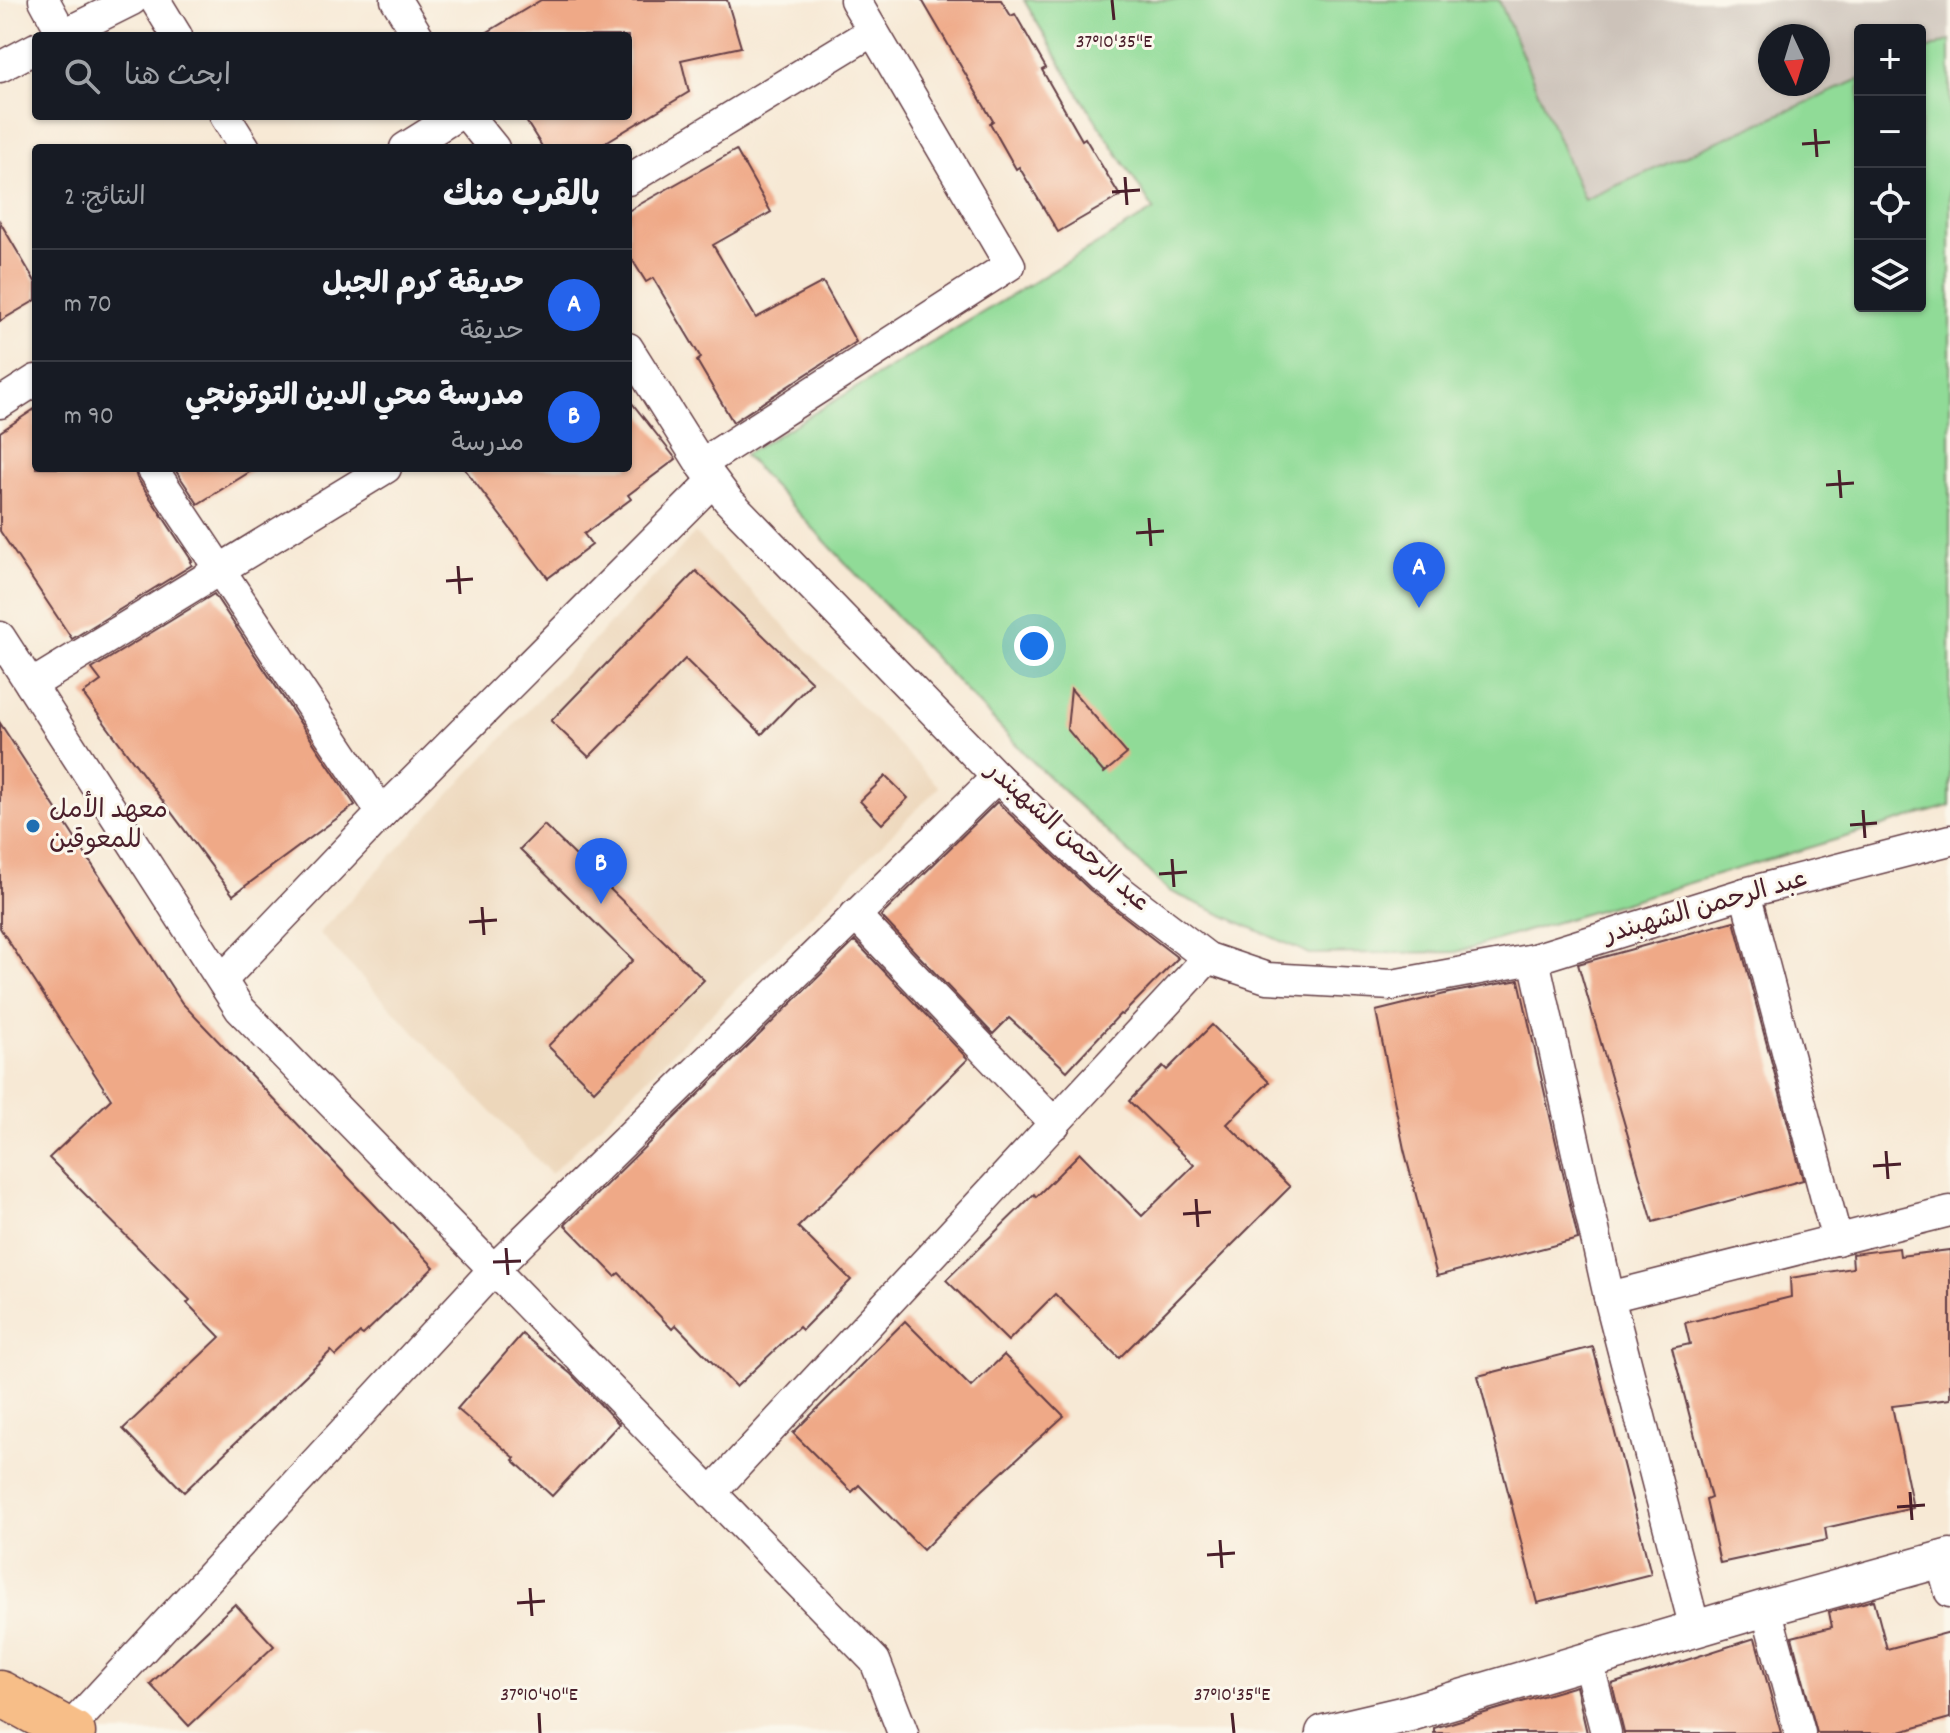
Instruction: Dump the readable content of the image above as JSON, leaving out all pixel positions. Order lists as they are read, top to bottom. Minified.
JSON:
{"streets":{"street":["عبد الرحمن الشهبندر"]},"places":["معهد الأمل للمعوقين"],"north":"bottom","page":{"map_buttons":["+","−"],"search":"ابحث هنا","heading":["بالقرب منك","النتائج: 2"],"list":[{"mark":"A","name":"حديقة كرم الجبل","note":"حديقة","value":"70 m"},{"mark":"B","name":"مدرسة محي الدين التوتونجي","note":"مدرسة","value":"90 m"}],"pins":["A","B"]},"coordinates":["37°10'35\"E","37°10'40\"E"]}
